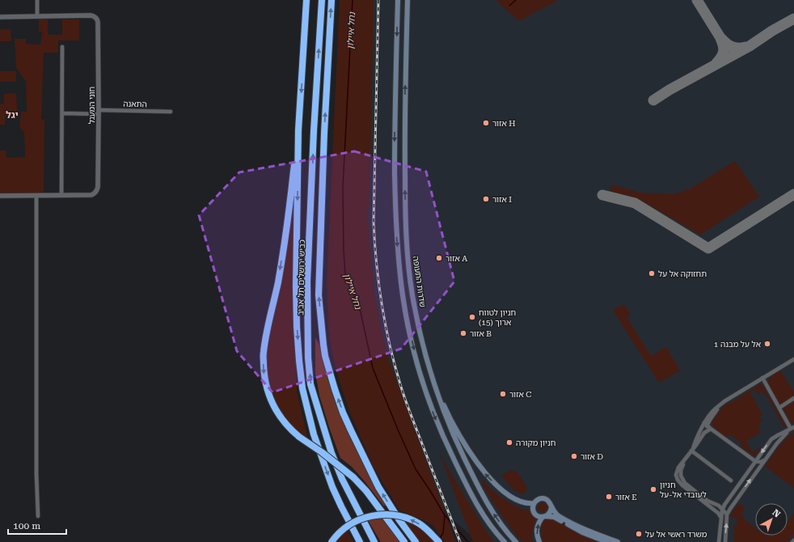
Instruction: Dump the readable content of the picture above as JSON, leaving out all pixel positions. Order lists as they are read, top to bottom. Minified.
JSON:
{"streets":{"highway":["כביש ירושלים תל אביב"],"main road":["שדרות התעופה"],"street":["התאנה","חוני המעגל"]},"crossings":[["התאנה","חוני המעגל"]],"districts":["יגל"],"water":["נחל איילון"],"places":["אזור H","אזור I","אזור A","תחזוקה אל על","חניון לטווח ארוך (15)","אזור B","אל על מבנה 1","אזור C","חניון מקורה","אזור D","חניון לעובדי אל-על","אזור E","משרד ראשי אל על"],"scale_bar":"100 m","north":"top right"}
